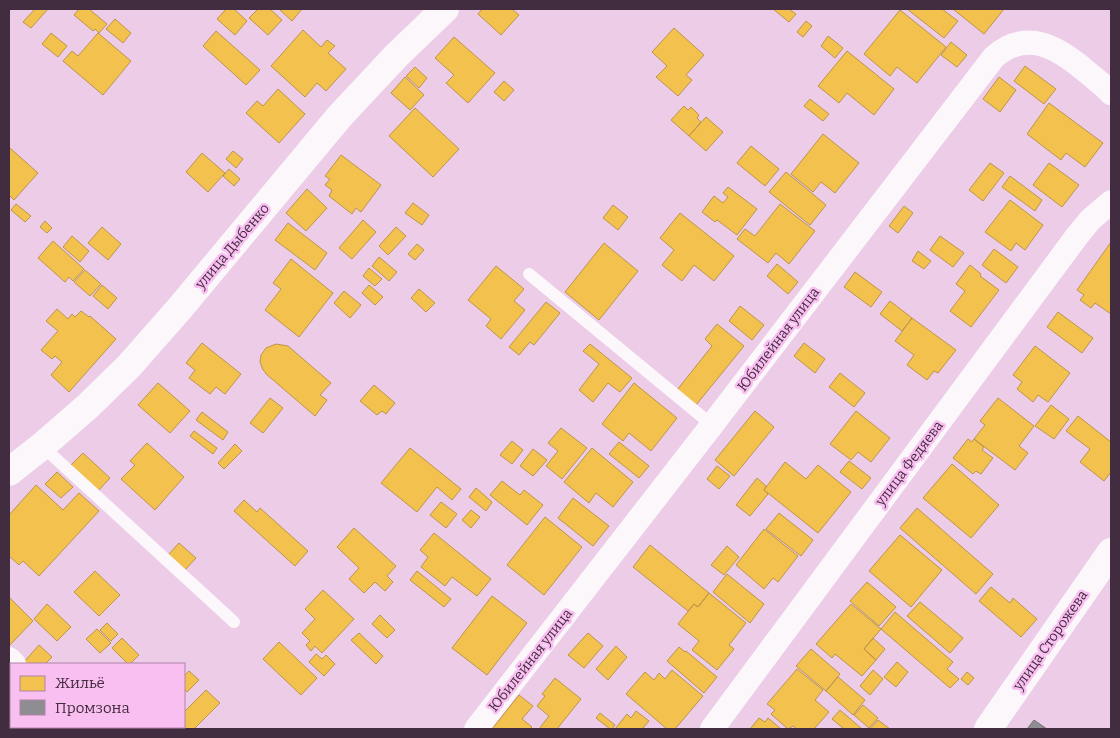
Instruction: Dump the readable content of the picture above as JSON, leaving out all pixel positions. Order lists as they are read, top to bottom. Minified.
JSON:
{"streets":{"main road":["улица Дыбенко","улица Сторожева"],"street":["Юбилейная улица","улица Федяева"]},"legend":["Жильё","Промзона"]}
